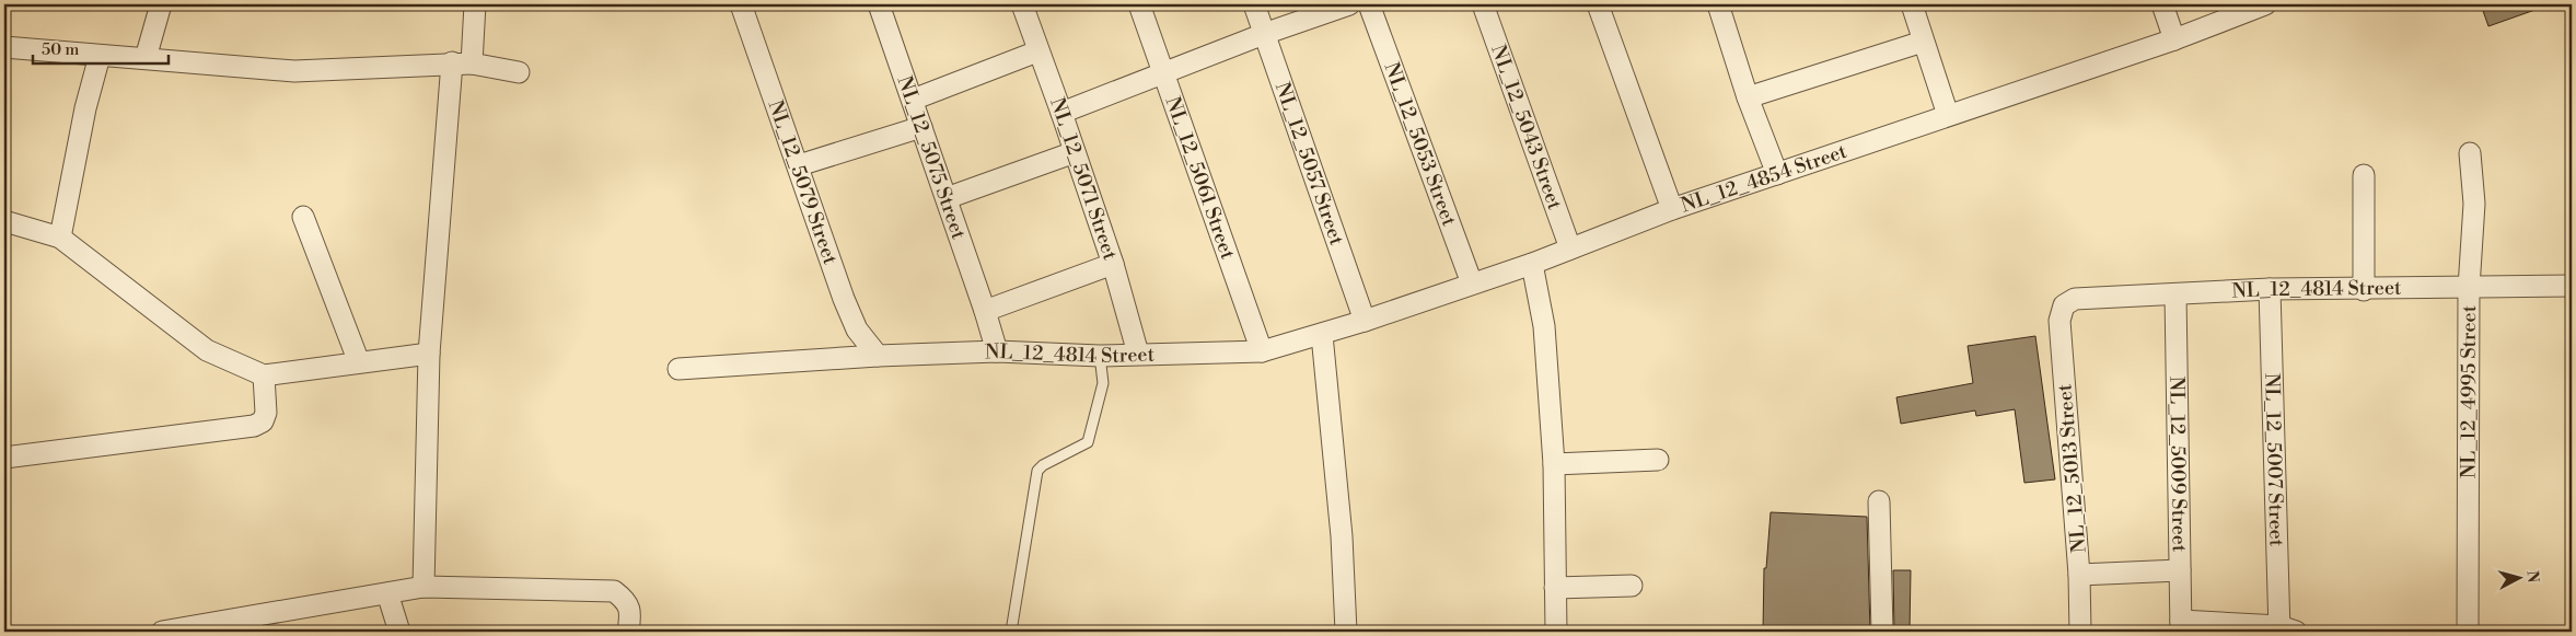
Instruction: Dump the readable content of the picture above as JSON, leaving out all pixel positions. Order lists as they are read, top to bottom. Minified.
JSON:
{"streets":{"street":["NL_12_5043 Street","NL_12_5053 Street","NL_12_5075 Street","NL_12_5057 Street","NL_12_5071 Street","NL_12_5061 Street","NL_12_4854 Street","NL_12_5079 Street","NL_12_4814 Street","NL_12_4995 Street","NL_12_5007 Street","NL_12_5009 Street","NL_12_5013 Street"]},"crossings":[["NL_12_5043 Street","NL_12_4854 Street"],["NL_12_5053 Street","NL_12_4854 Street"],["NL_12_5075 Street","NL_12_4814 Street"],["NL_12_5057 Street","NL_12_4854 Street"],["NL_12_5071 Street","NL_12_4814 Street"],["NL_12_5061 Street","NL_12_4854 Street"],["NL_12_5061 Street","NL_12_4814 Street"],["NL_12_4854 Street","NL_12_4814 Street"],["NL_12_5079 Street","NL_12_4814 Street"],["NL_12_4814 Street","NL_12_4995 Street"],["NL_12_4814 Street","NL_12_5007 Street"],["NL_12_4814 Street","NL_12_5009 Street"],["NL_12_4814 Street","NL_12_5013 Street"]],"scale_bar":"50 m","north":"right"}
